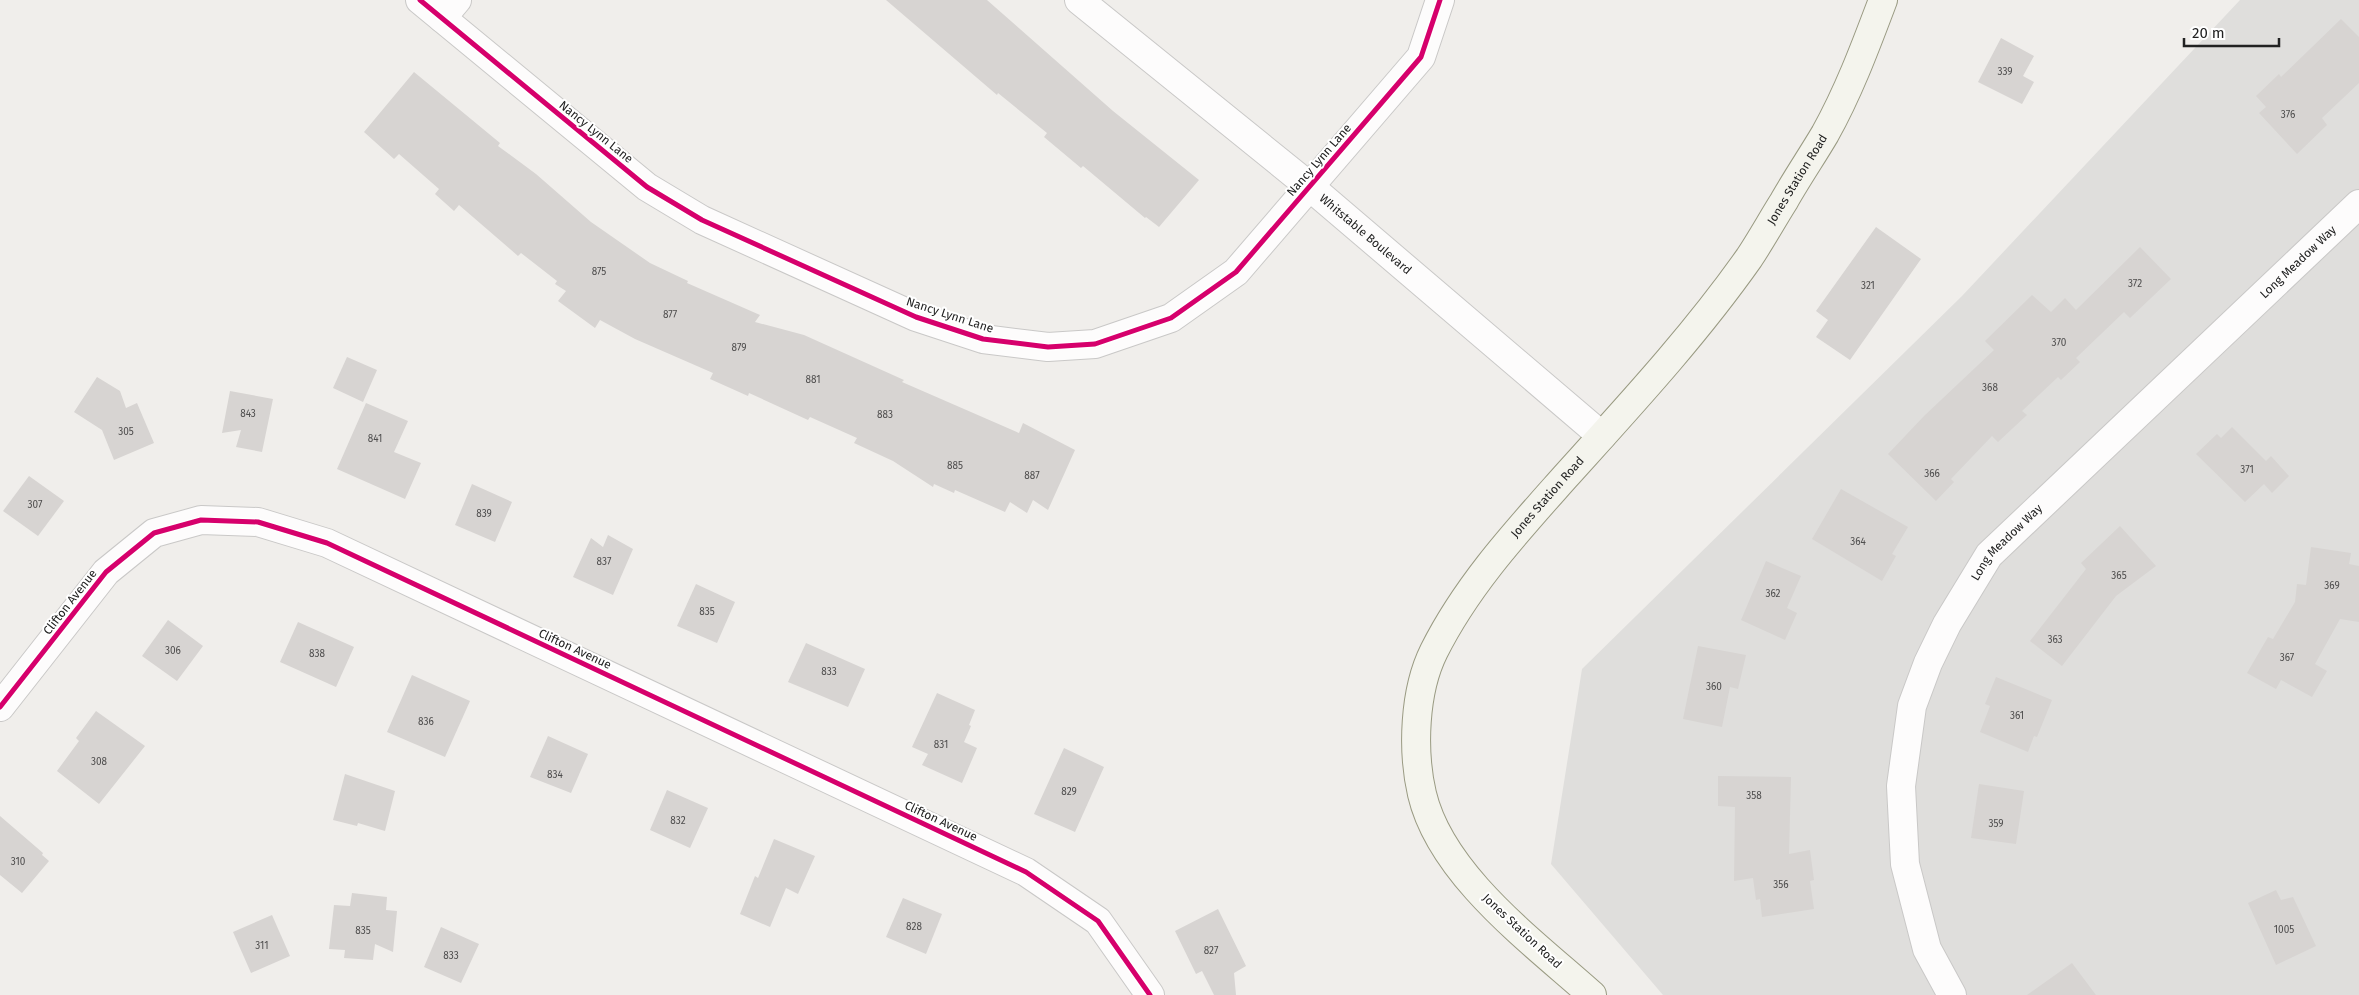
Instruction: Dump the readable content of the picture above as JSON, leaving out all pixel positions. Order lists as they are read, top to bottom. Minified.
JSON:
{"streets":{"street":["Nancy Lynn Lane","Jones Station Road","Whitstable Boulevard","Long Meadow Way","Clifton Avenue"]},"crossings":[["Nancy Lynn Lane","Whitstable Boulevard"],["Jones Station Road","Whitstable Boulevard"]],"house_numbers":["339","376","875","372","321","877","370","879","881","368","843","883","305","841","885","371","366","887","307","839","364","837","365","369","362","835","363","306","838","367","833","360","361","836","831","308","834","829","358","832","359","310","356","828","1005","835","311","827","833"],"scale_bar":"20 m"}
